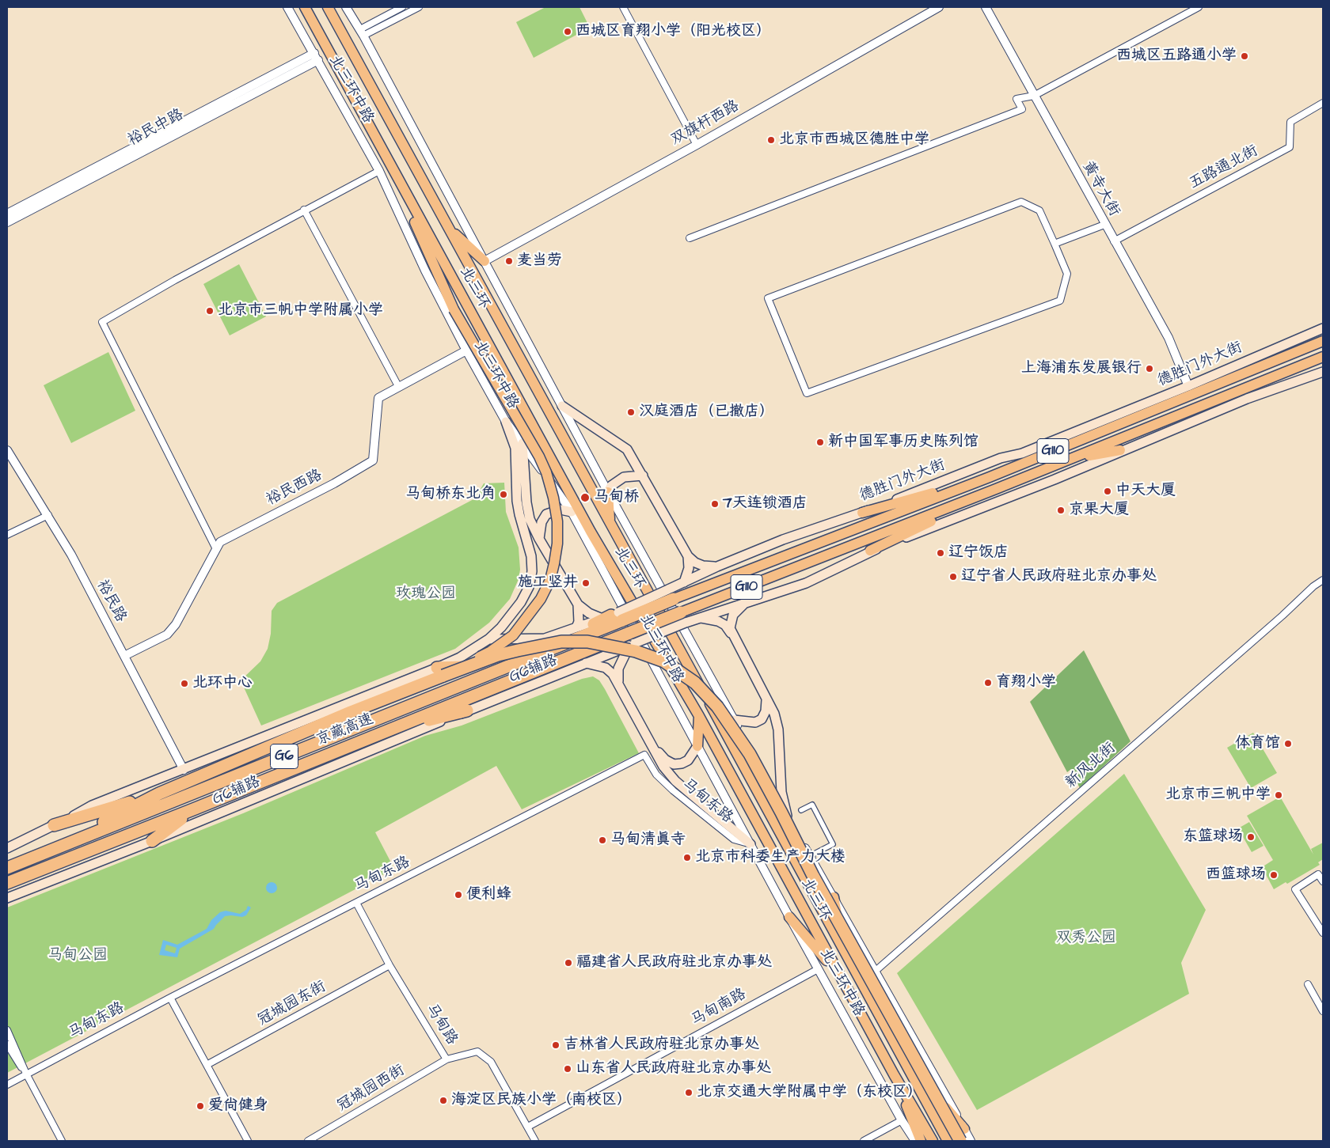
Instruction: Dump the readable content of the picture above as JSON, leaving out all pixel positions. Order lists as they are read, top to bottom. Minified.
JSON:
{"streets":{"highway":["北三环","德胜门外大街","G110","京藏高速","G6"],"main road":["G6辅路"],"street":["北三环中路","双旗杆西路","裕民中路","五路通北街","黄寺大街","裕民西路","裕民路","新风北街","马甸东路","冠城园东街","马甸南路","马甸路","冠城园西街"]},"crossings":[["北三环中路","双旗杆西路"],["北三环中路","裕民中路"],["北三环中路","裕民西路"],["北三环中路","新风北街"],["北三环中路","马甸东路"],["北三环中路","马甸南路"],["五路通北街","黄寺大街"],["黄寺大街","德胜门外大街"],["德胜门外大街","G6"],["G110","G6"],["裕民西路","裕民路"],["G6辅路","京藏高速"],["G6辅路","G6"],["京藏高速","G6"],["马甸东路","马甸路"],["冠城园东街","马甸路"],["马甸南路","马甸路"],["马甸路","冠城园西街"]],"parks":["玫瑰公园","双秀公园","马甸公园"],"places":["西城区育翔小学（阳光校区）","西城区五路通小学","北京市西城区德胜中学","麦当劳","北京市三帆中学附属小学","上海浦东发展银行","汉庭酒店（已撤店）","新中国军事历史陈列馆","中天大厦","马甸桥东北角","马甸桥","7天连锁酒店","京果大厦","辽宁饭店","辽宁省人民政府驻北京办事处","施工竖井","育翔小学","北环中心","体育馆","北京市三帆中学","东篮球场","马甸清真寺","北京市科委生产力大楼","西篮球场","便利蜂","福建省人民政府驻北京办事处","吉林省人民政府驻北京办事处","山东省人民政府驻北京办事处","北京交通大学附属中学（东校区）","海淀区民族小学（南校区）","爱尚健身"]}
